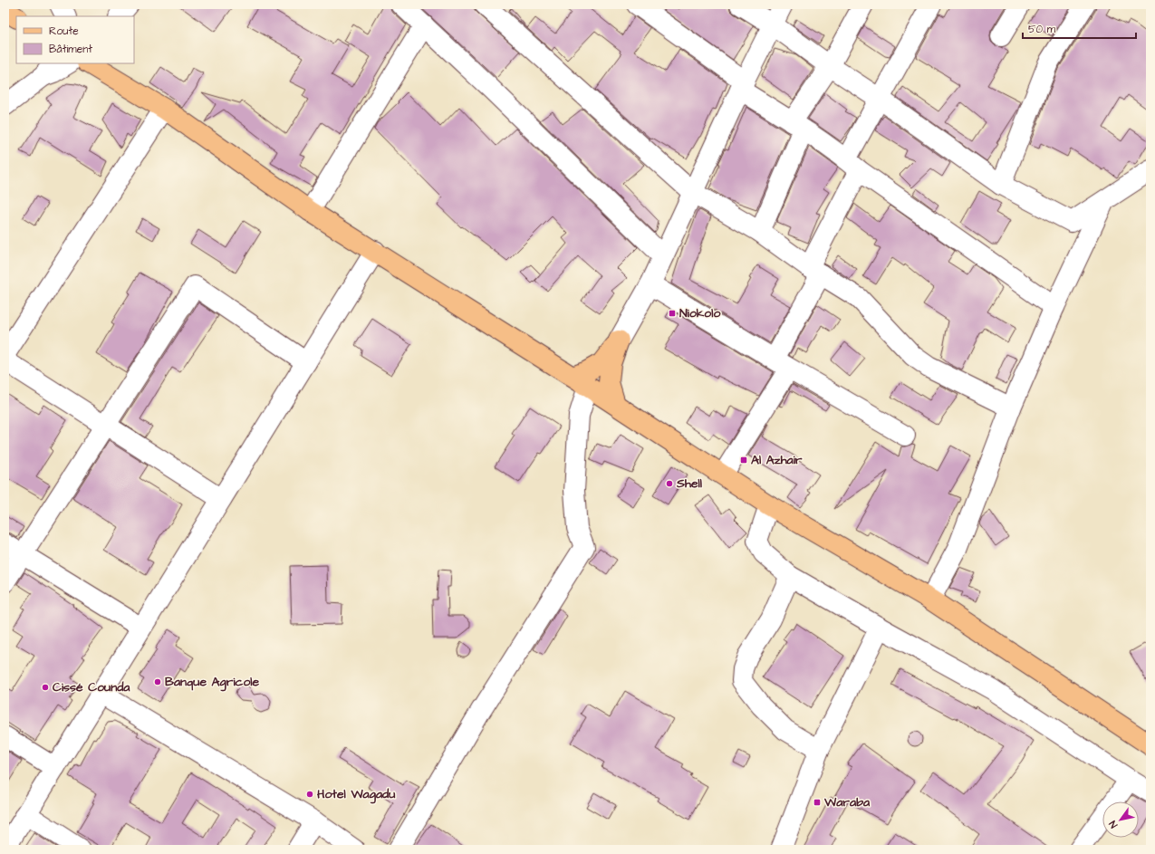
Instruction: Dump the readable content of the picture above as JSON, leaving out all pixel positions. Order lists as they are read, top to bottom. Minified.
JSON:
{"places":{"transit":["Niokolo","Al Azhair","Waraba"],"other":["Shell","Banque Agricole","Cissé Counda","Hotel Wagadu"]},"legend":["Route","Bâtiment"],"scale_bar":"50 m","north":"bottom left"}
